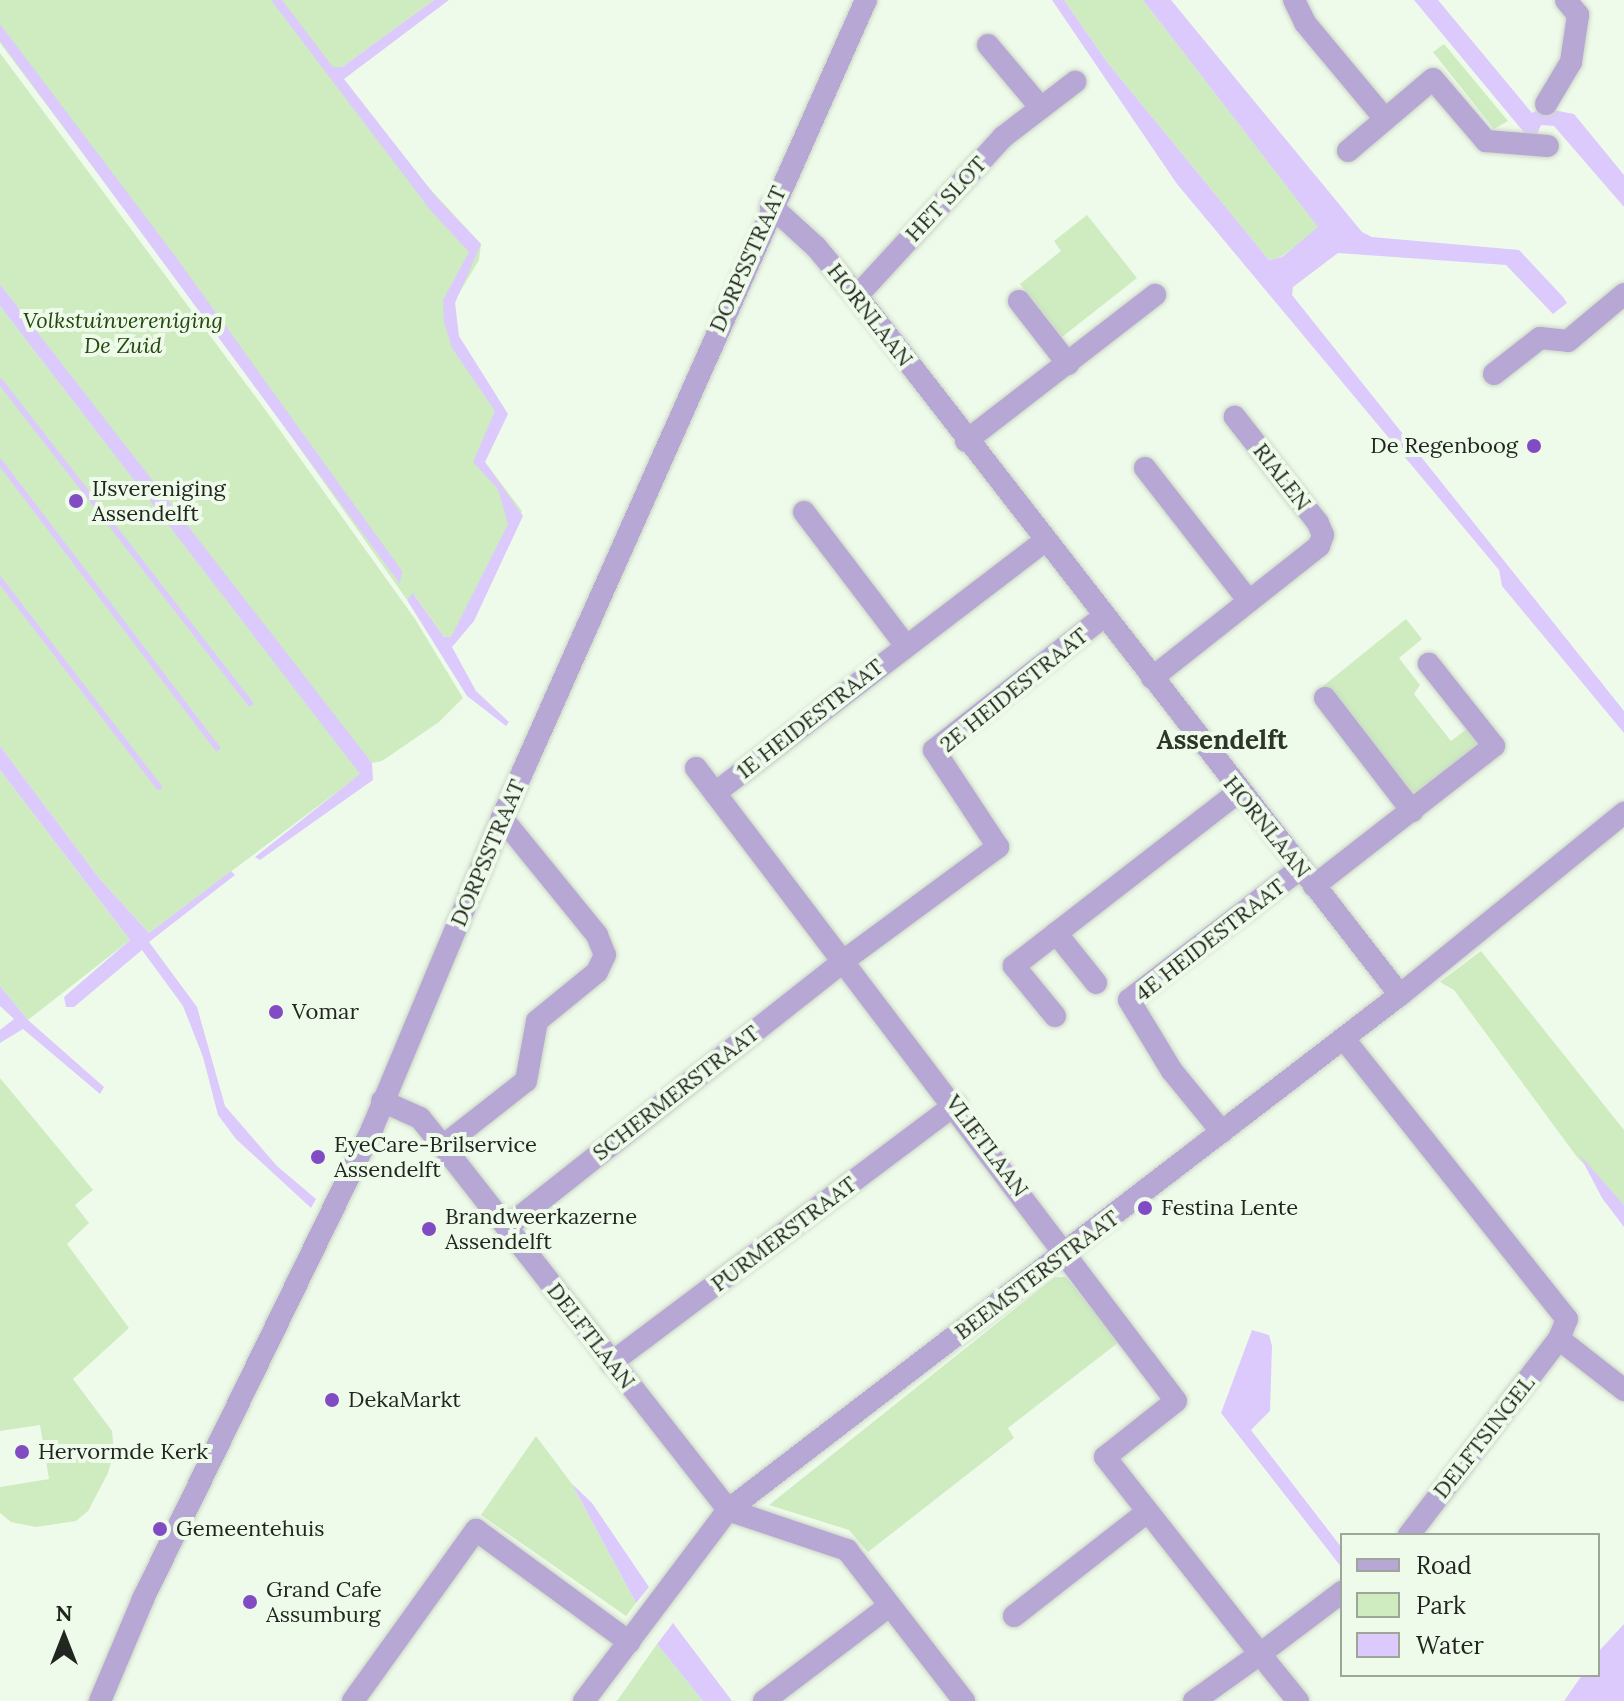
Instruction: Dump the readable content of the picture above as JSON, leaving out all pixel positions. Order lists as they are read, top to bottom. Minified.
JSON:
{"streets":{"street":["HET SLOT","DORPSSTRAAT","HORNLAAN","RIALEN","2E HEIDESTRAAT","1E HEIDESTRAAT","4E HEIDESTRAAT","SCHERMERSTRAAT","VLIETLAAN","PURMERSTRAAT","BEEMSTERSTRAAT","DELFTLAAN","DELFTSINGEL"]},"crossings":[["HET SLOT","HORNLAAN"],["DORPSSTRAAT","HORNLAAN"],["DORPSSTRAAT","DELFTLAAN"],["HORNLAAN","RIALEN"],["HORNLAAN","2E HEIDESTRAAT"],["HORNLAAN","1E HEIDESTRAAT"],["HORNLAAN","4E HEIDESTRAAT"],["2E HEIDESTRAAT","SCHERMERSTRAAT"],["2E HEIDESTRAAT","VLIETLAAN"],["1E HEIDESTRAAT","VLIETLAAN"],["4E HEIDESTRAAT","BEEMSTERSTRAAT"],["SCHERMERSTRAAT","VLIETLAAN"],["SCHERMERSTRAAT","DELFTLAAN"],["VLIETLAAN","PURMERSTRAAT"],["VLIETLAAN","BEEMSTERSTRAAT"],["PURMERSTRAAT","DELFTLAAN"],["BEEMSTERSTRAAT","DELFTLAAN"]],"districts":["Assendelft"],"parks":["Volkstuinvereniging De Zuid"],"places":["De Regenboog","IJsvereniging Assendelft","Vomar","EyeCare-Brilservice Assendelft","Festina Lente","Brandweerkazerne Assendelft","DekaMarkt","Hervormde Kerk","Gemeentehuis","Grand Cafe Assumburg"],"legend":["Road","Park","Water"],"north":"top"}
